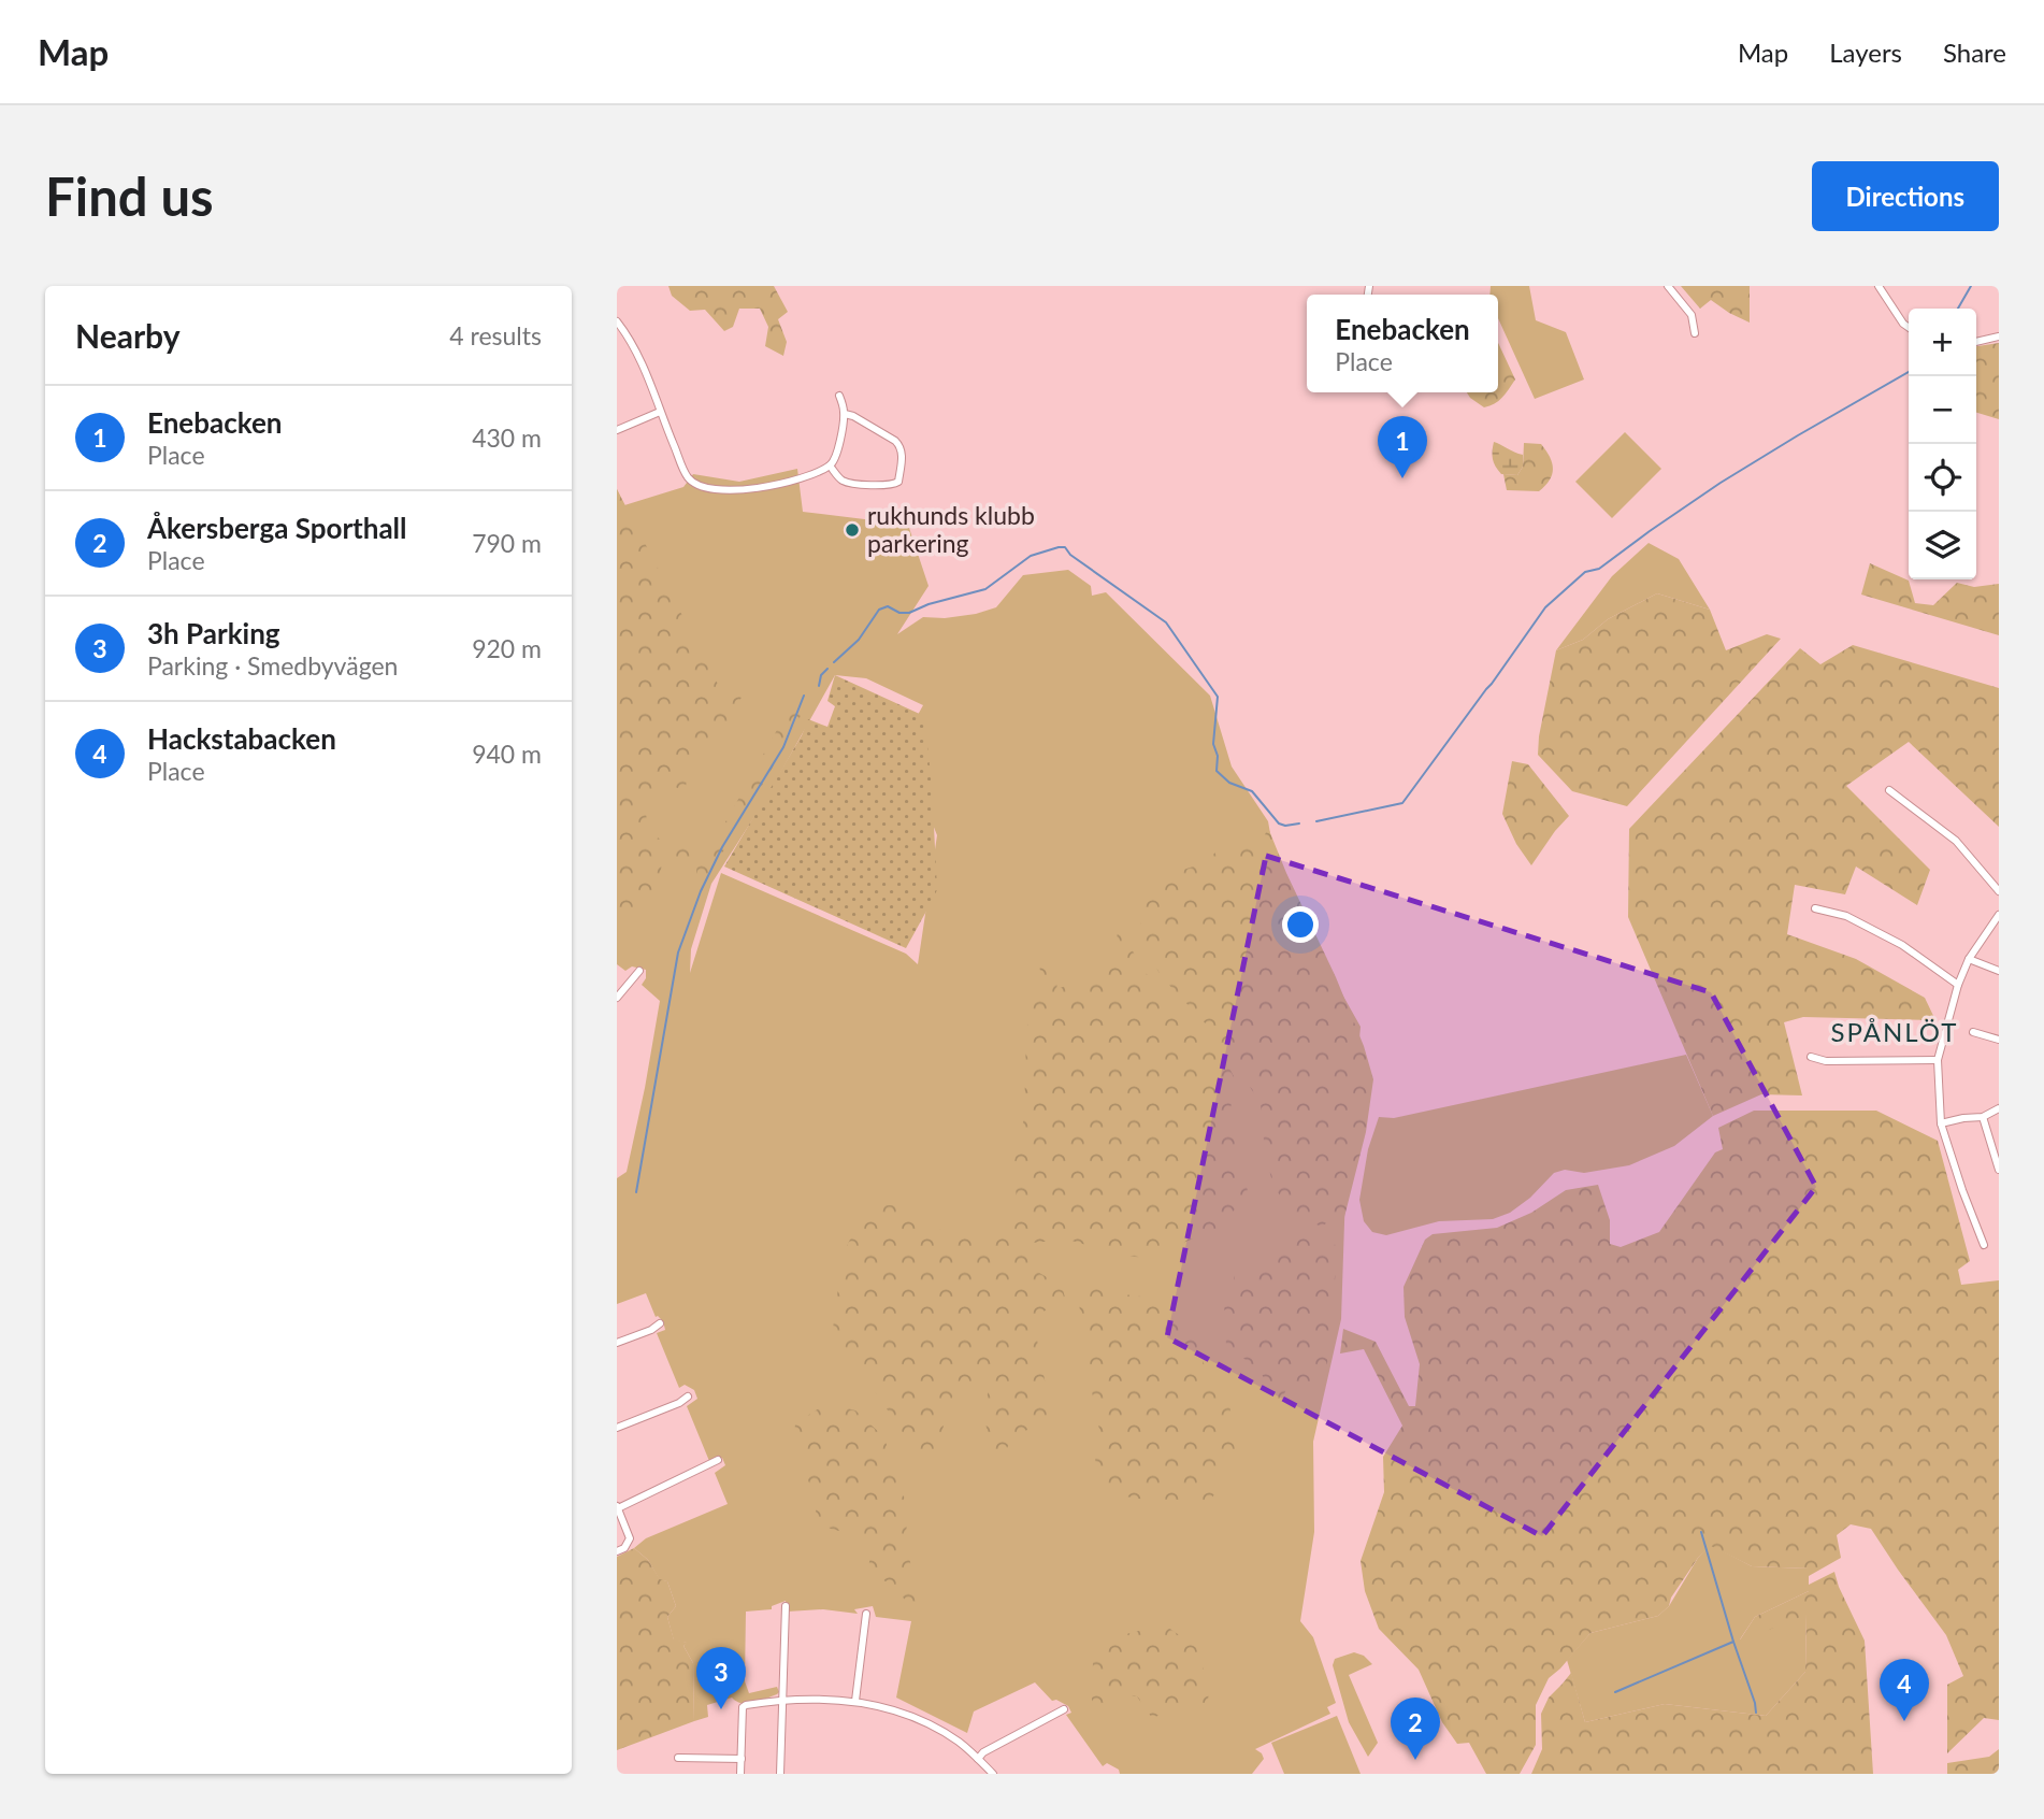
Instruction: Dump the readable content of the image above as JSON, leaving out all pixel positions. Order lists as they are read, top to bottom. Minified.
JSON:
{"districts":["SPÅNLÖT"],"places":["rukhunds klubb parkering"],"page":{"header":"Map","nav":["Map","Layers","Share"],"buttons":"Directions","title":"Find us","heading":["Nearby","4 results"],"popup":["Enebacken","Place"],"map_buttons":["+","−"],"list":[{"mark":"1","name":"Enebacken","note":"Place","value":"430 m"},{"mark":"2","name":"Åkersberga Sporthall","note":"Place","value":"790 m"},{"mark":"3","name":"3h Parking","note":"Parking · Smedbyvägen","value":"920 m"},{"mark":"4","name":"Hackstabacken","note":"Place","value":"940 m"}],"pins":["1","3","4","2"]}}
